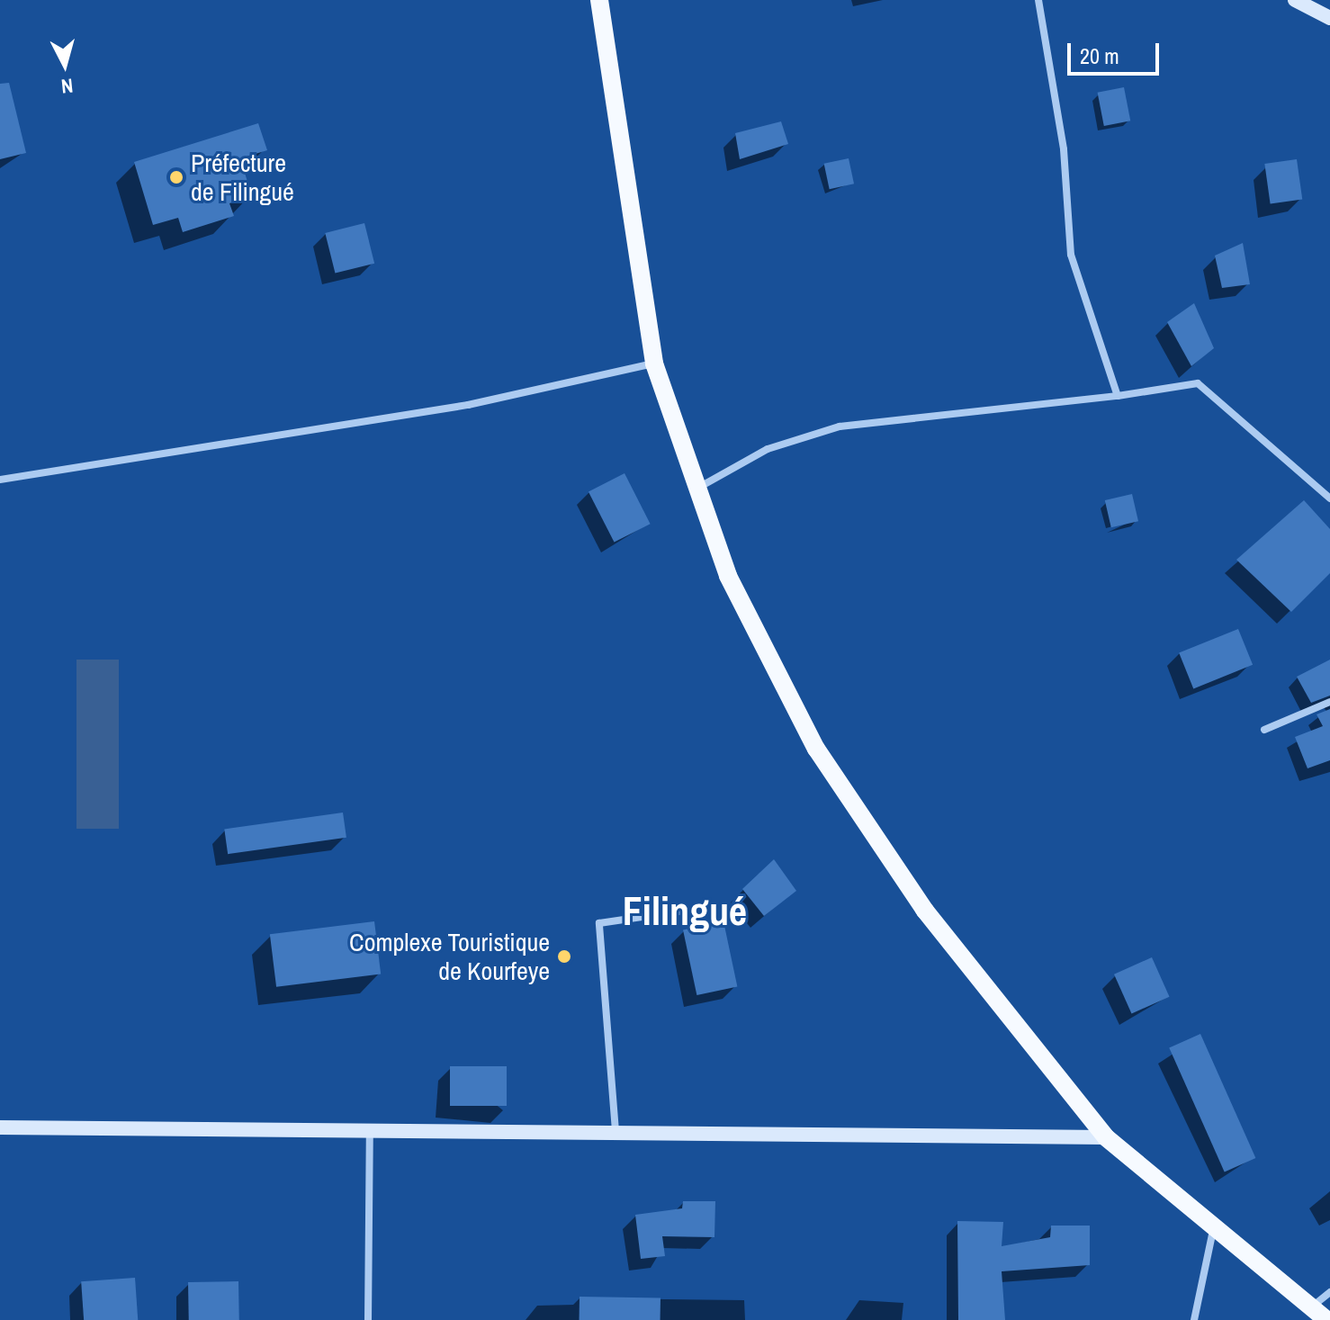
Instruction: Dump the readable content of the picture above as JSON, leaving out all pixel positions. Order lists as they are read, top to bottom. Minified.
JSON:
{"districts":["Filingué"],"places":["Préfecture de Filingué","Complexe Touristique de Kourfeye"],"scale_bar":"20 m","north":"bottom"}
